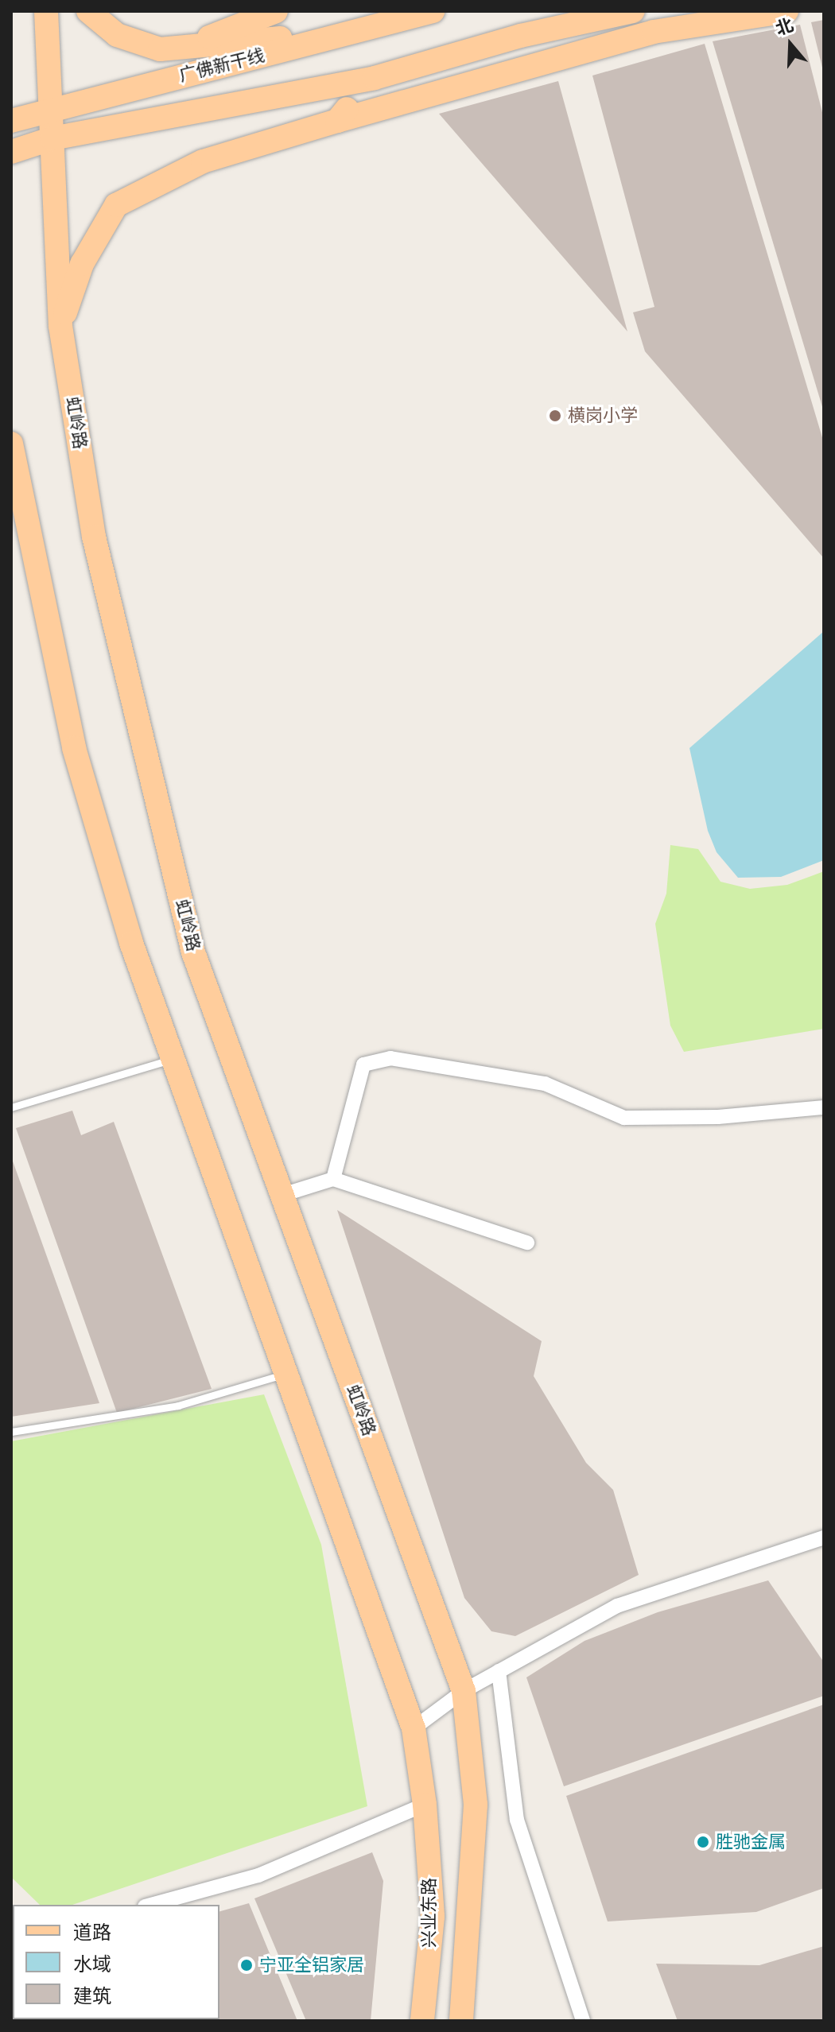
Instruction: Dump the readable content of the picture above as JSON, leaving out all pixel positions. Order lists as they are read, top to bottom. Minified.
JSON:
{"streets":{"main road":["广佛新干线","虹岭路","兴业东路"]},"crossings":[["广佛新干线","虹岭路"]],"places":["横岗小学","胜驰金属","宁亚全铝家居"],"legend":["道路","水域","建筑"],"north":"top"}
